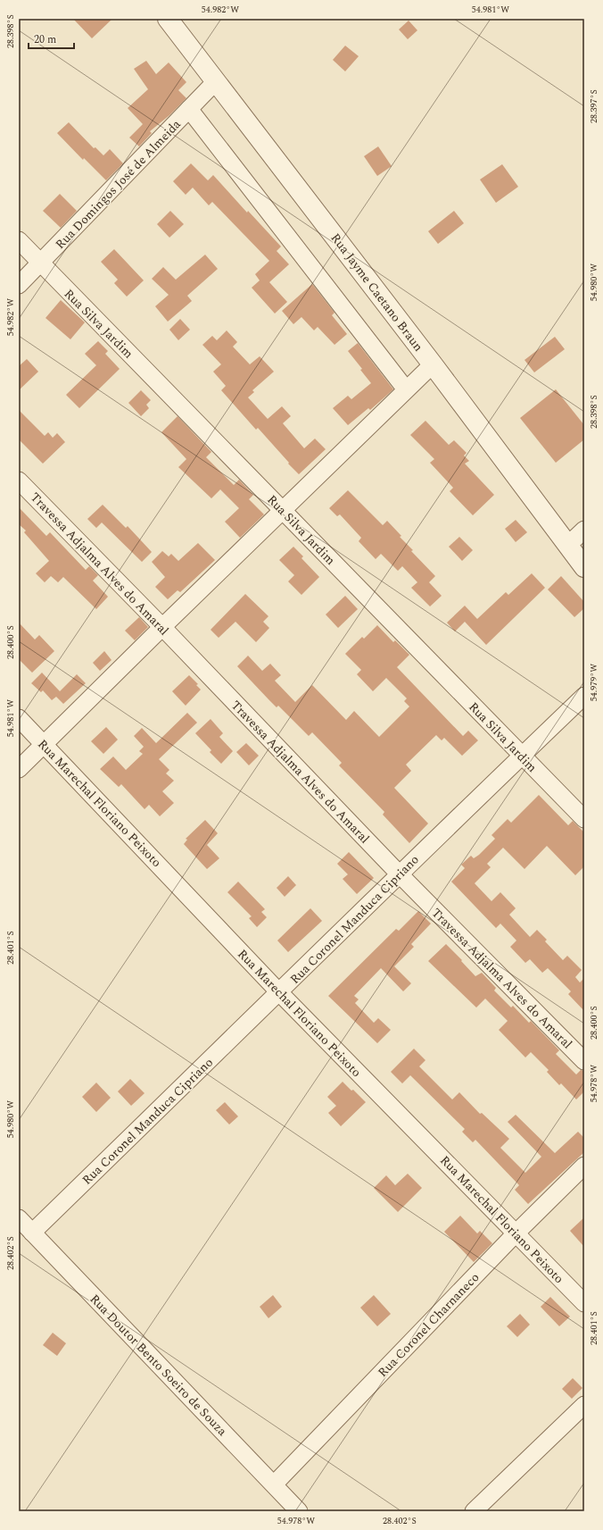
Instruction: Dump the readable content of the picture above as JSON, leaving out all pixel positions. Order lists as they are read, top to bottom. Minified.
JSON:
{"streets":{"street":["Rua Domingos José de Almeida","Rua Jayme Caetano Braun","Rua Silva Jardim","Travessa Adjalma Alves do Amaral","Rua Marechal Floriano Peixoto","Rua Coronel Manduca Cipriano","Rua Coronel Charnaneco","Rua Doutor Bento Soeiro de Souza"]},"crossings":[["Rua Domingos José de Almeida","Rua Jayme Caetano Braun"],["Rua Domingos José de Almeida","Rua Silva Jardim"],["Rua Silva Jardim","Rua Coronel Manduca Cipriano"],["Travessa Adjalma Alves do Amaral","Rua Coronel Manduca Cipriano"],["Rua Marechal Floriano Peixoto","Rua Coronel Manduca Cipriano"],["Rua Marechal Floriano Peixoto","Rua Coronel Charnaneco"],["Rua Coronel Manduca Cipriano","Rua Doutor Bento Soeiro de Souza"],["Rua Coronel Charnaneco","Rua Doutor Bento Soeiro de Souza"]],"scale_bar":"20 m","coordinates":["54.982°W","54.981°W","28.398°S","28.397°S","54.980°W","28.400°S","54.979°W","28.401°S","54.978°W","28.402°S"]}
